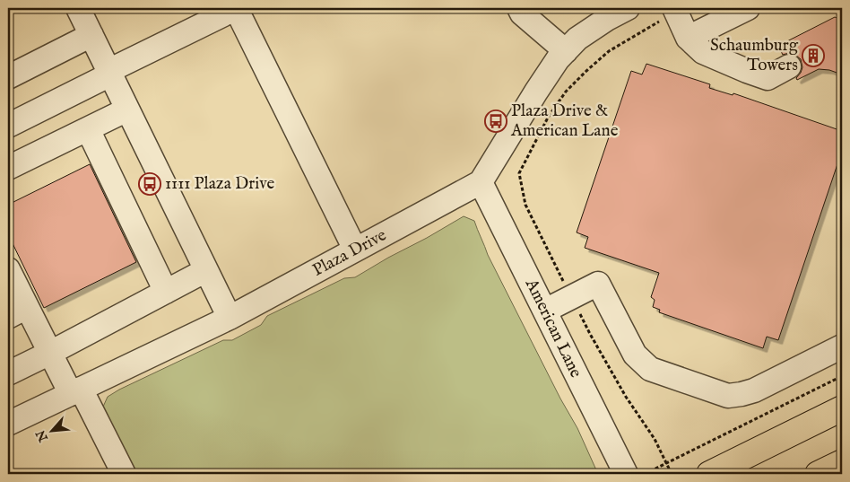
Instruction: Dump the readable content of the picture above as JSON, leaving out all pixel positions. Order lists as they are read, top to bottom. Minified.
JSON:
{"streets":{"street":["Plaza Drive","American Lane"]},"crossings":[["Plaza Drive","American Lane"]],"places":{"building":["Schaumburg Towers"],"bus stop":["Plaza Drive & American Lane","1111 Plaza Drive"]},"north":"bottom left"}
